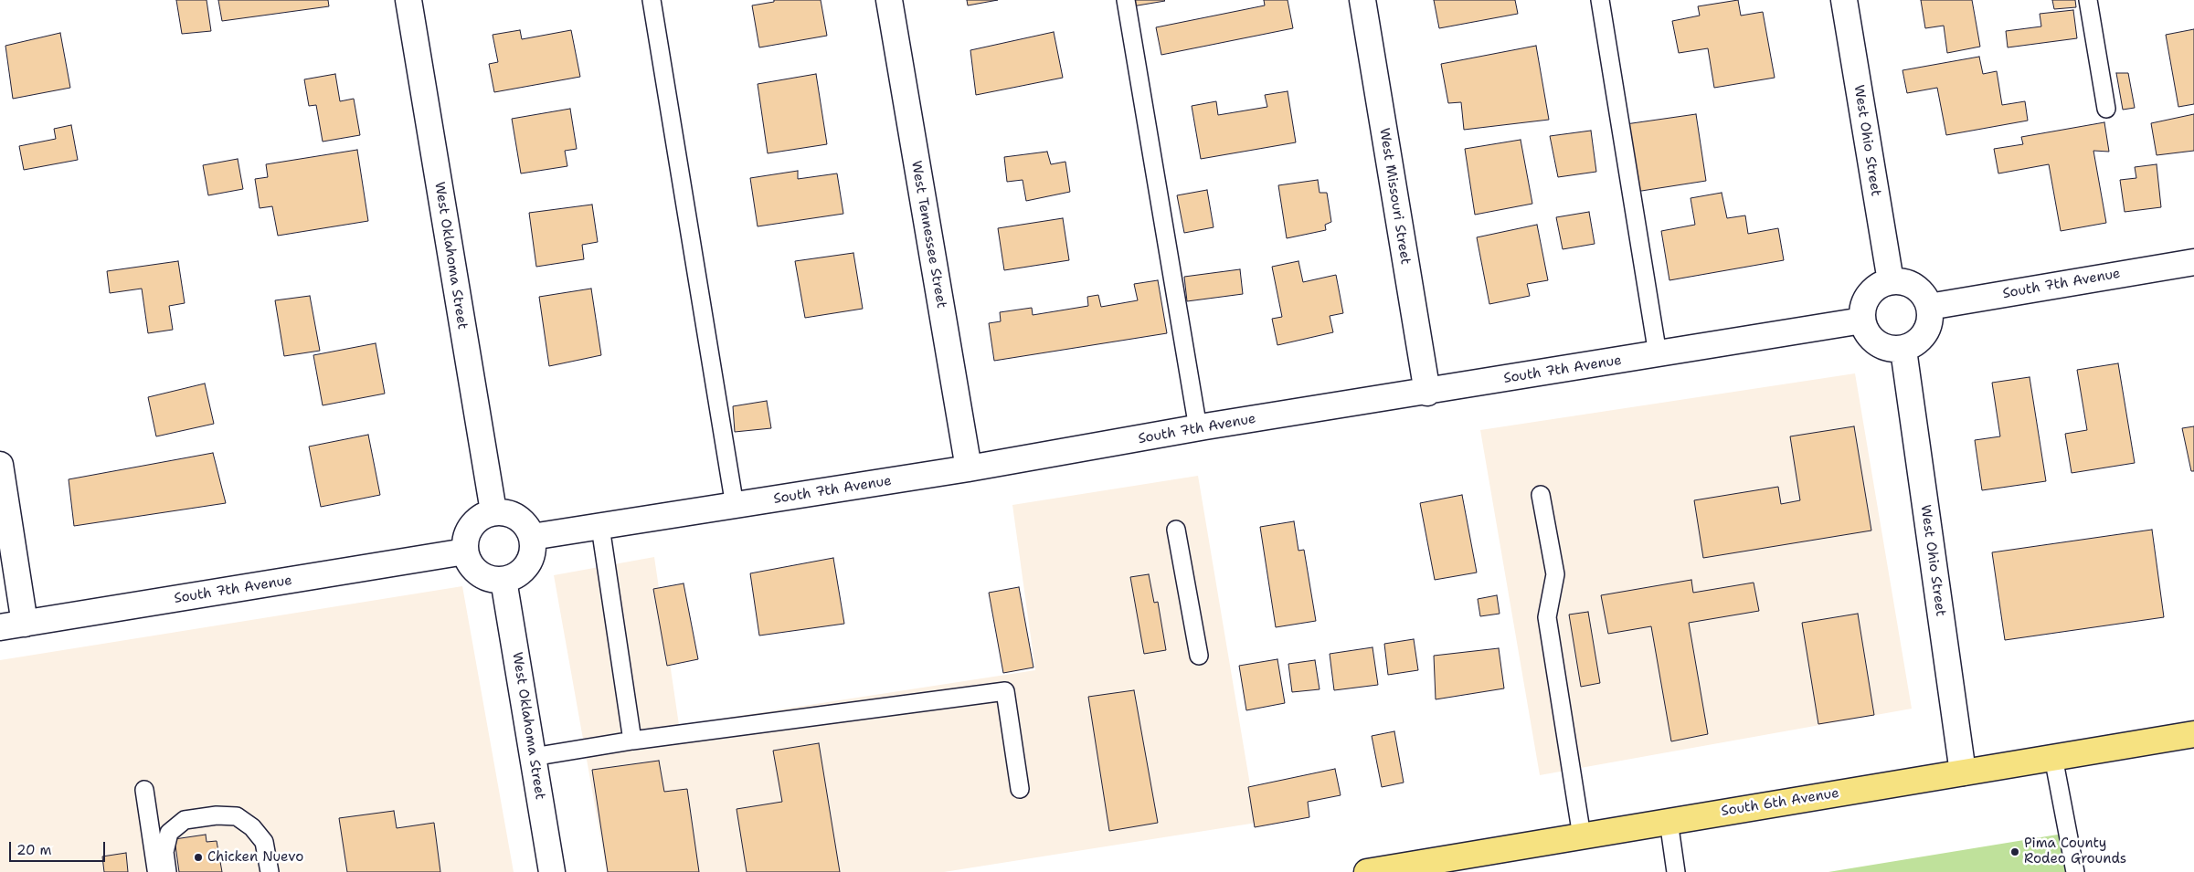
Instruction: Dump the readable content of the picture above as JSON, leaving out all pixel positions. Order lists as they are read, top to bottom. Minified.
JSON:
{"streets":{"main road":["South 6th Avenue"],"street":["West Ohio Street","West Missouri Street","West Tennessee Street","West Oklahoma Street","South 7th Avenue"]},"crossings":[["West Ohio Street","South 7th Avenue"],["West Ohio Street","South 6th Avenue"],["West Missouri Street","South 7th Avenue"],["West Tennessee Street","South 7th Avenue"],["West Oklahoma Street","South 7th Avenue"]],"places":["Pima County Rodeo Grounds","Chicken Nuevo"],"scale_bar":"20 m"}
